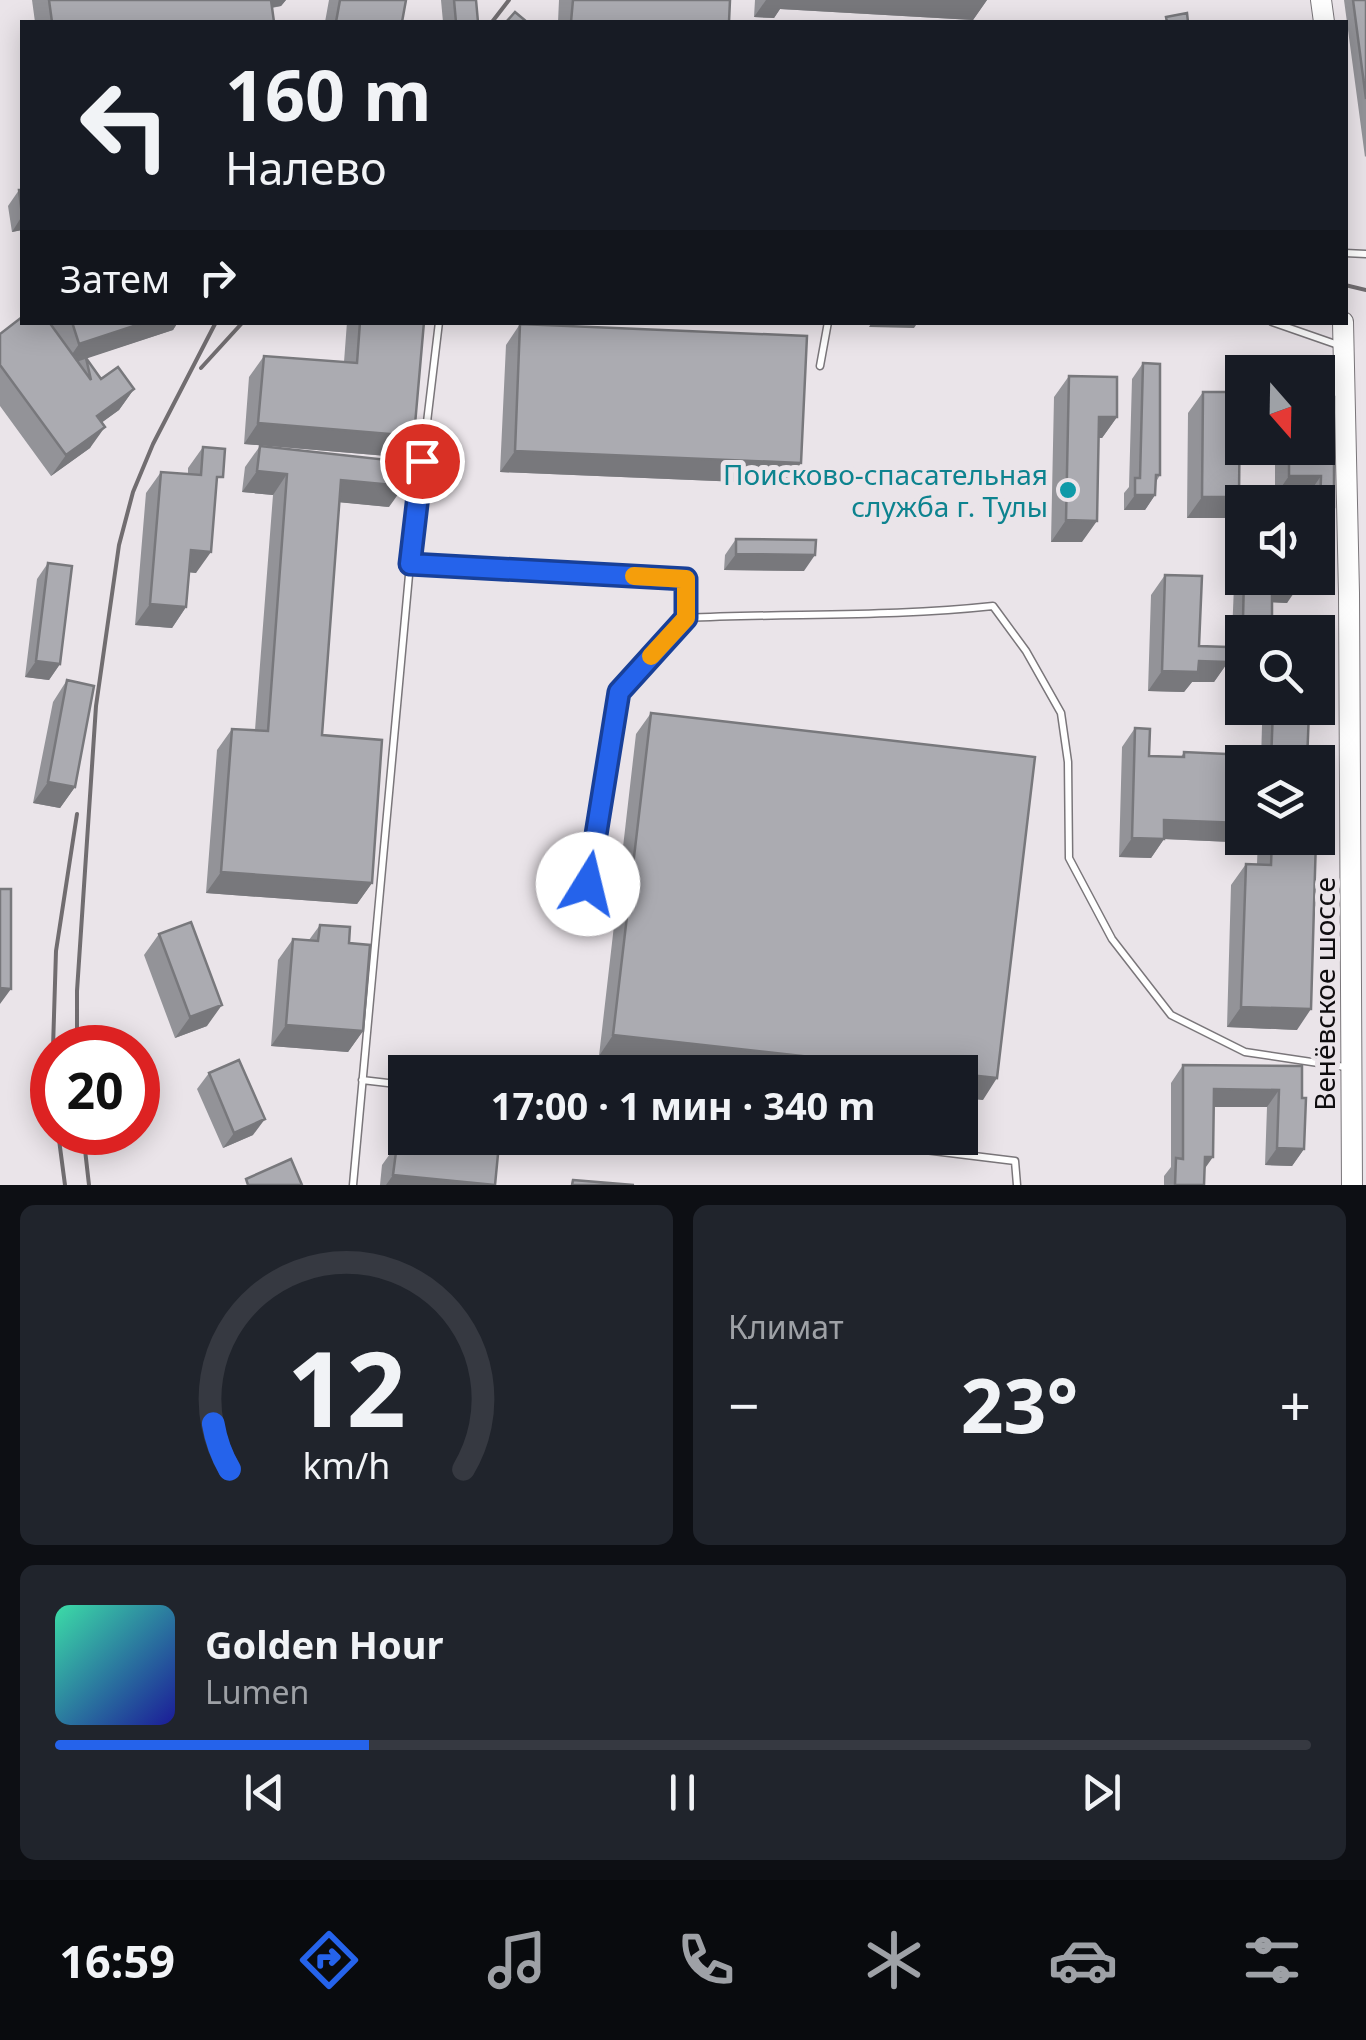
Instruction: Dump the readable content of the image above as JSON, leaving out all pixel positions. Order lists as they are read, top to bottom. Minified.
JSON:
{"streets":{"main road":["Венёвское шоссе"]},"places":["Поисково-спасательная служба г. Тулы"],"north":"bottom","page":{"turn":["160 m","Налево"],"then":"Затем","limit":"20","trip":"17:00 · 1 мин · 340 m","tile":"Климат","heat":["−","23°","+"],"song":["Golden Hour","Lumen"],"tabs":"16:59","gauge":["12","km/h"]}}
